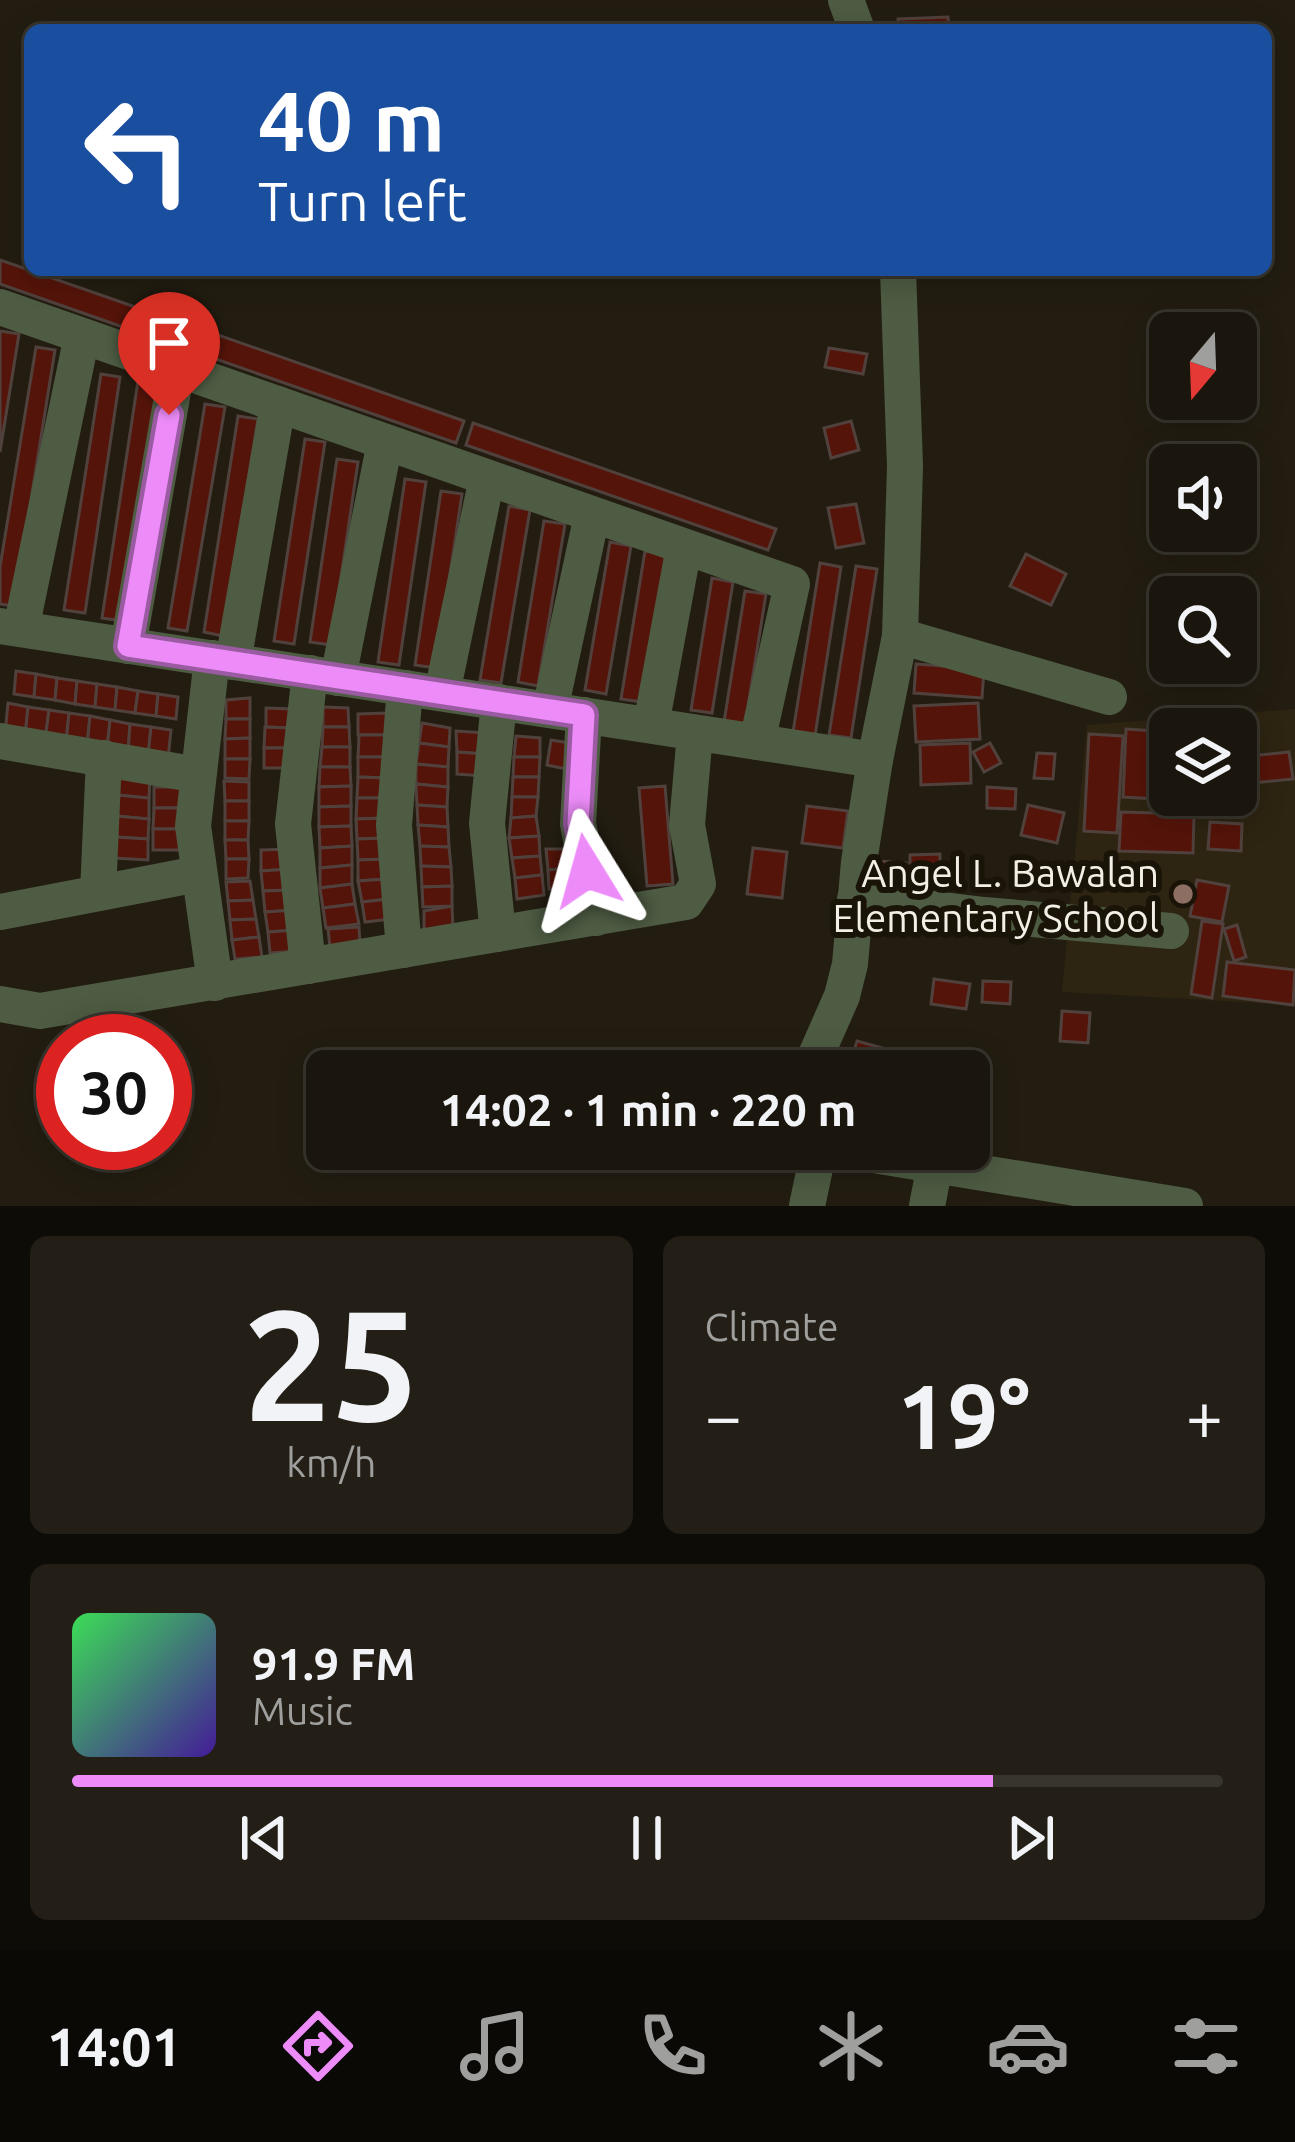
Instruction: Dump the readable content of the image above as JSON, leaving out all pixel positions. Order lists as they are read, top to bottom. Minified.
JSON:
{"places":["Angel L. Bawalan Elementary School"],"north":"bottom","page":{"turn":["40 m","Turn left"],"limit":"30","trip":"14:02 · 1 min · 220 m","tile":[["25","km/h"],"Climate"],"heat":["−","19°","+"],"song":["91.9 FM","Music"],"tabs":"14:01"}}
